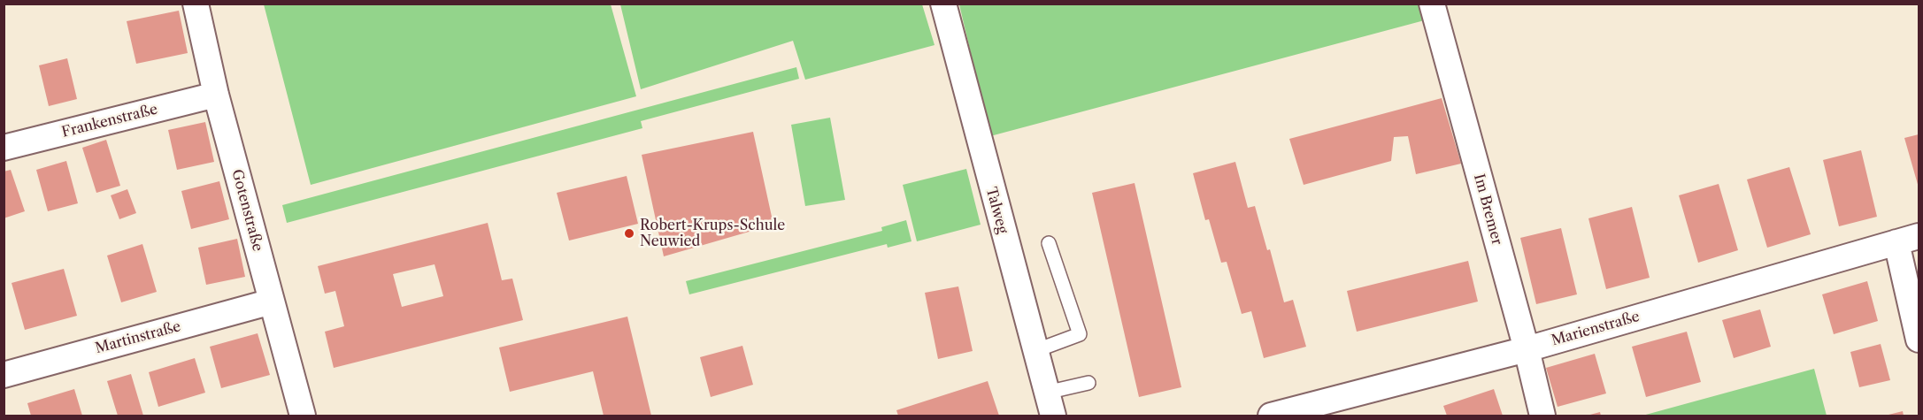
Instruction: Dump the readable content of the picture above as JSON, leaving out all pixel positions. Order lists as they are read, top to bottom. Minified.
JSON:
{"streets":{"street":["Frankenstraße","Im Bremer","Gotenstraße","Talweg","Marienstraße","Martinstraße"]},"crossings":[["Frankenstraße","Gotenstraße"],["Im Bremer","Marienstraße"],["Gotenstraße","Martinstraße"]],"places":["Robert-Krups-Schule Neuwied"]}
